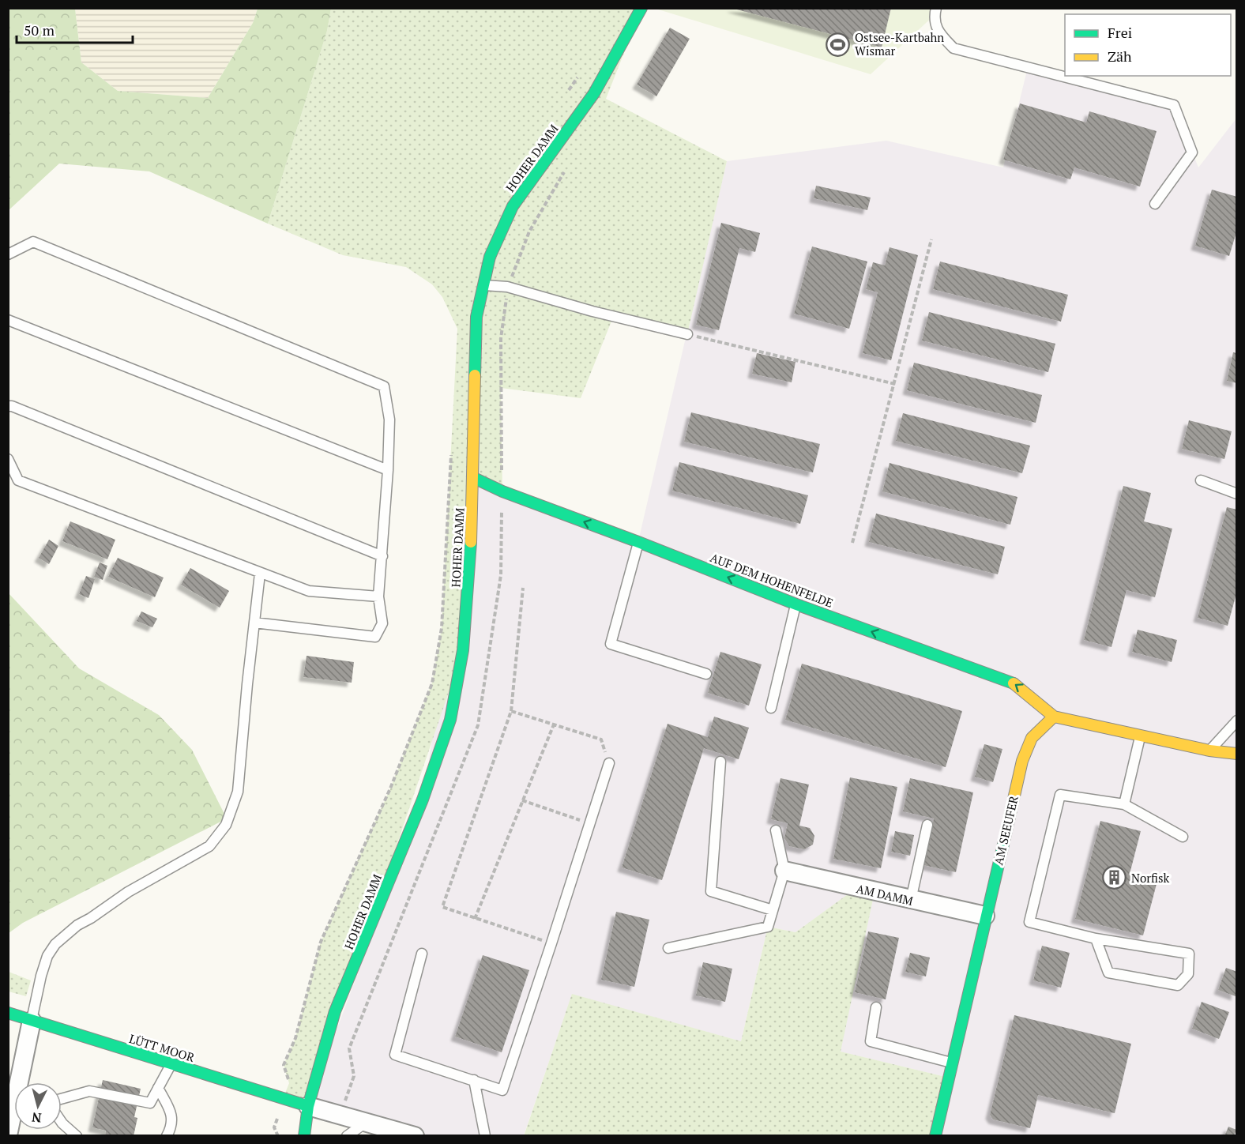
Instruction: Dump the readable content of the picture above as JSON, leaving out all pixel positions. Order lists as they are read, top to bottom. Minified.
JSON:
{"streets":{"main road":["HOHER DAMM","AUF DEM HOHENFELDE","AM SEEUFER","LÜTT MOOR"],"street":["AM DAMM"]},"crossings":[["HOHER DAMM","AUF DEM HOHENFELDE"],["HOHER DAMM","LÜTT MOOR"],["AUF DEM HOHENFELDE","AM SEEUFER"],["AM SEEUFER","AM DAMM"]],"one_way":["AUF DEM HOHENFELDE"],"places":{"sports":["Ostsee-Kartbahn Wismar"],"building":["Norfisk"]},"legend":["Frei","Zäh"],"scale_bar":"50 m","north":"bottom"}
